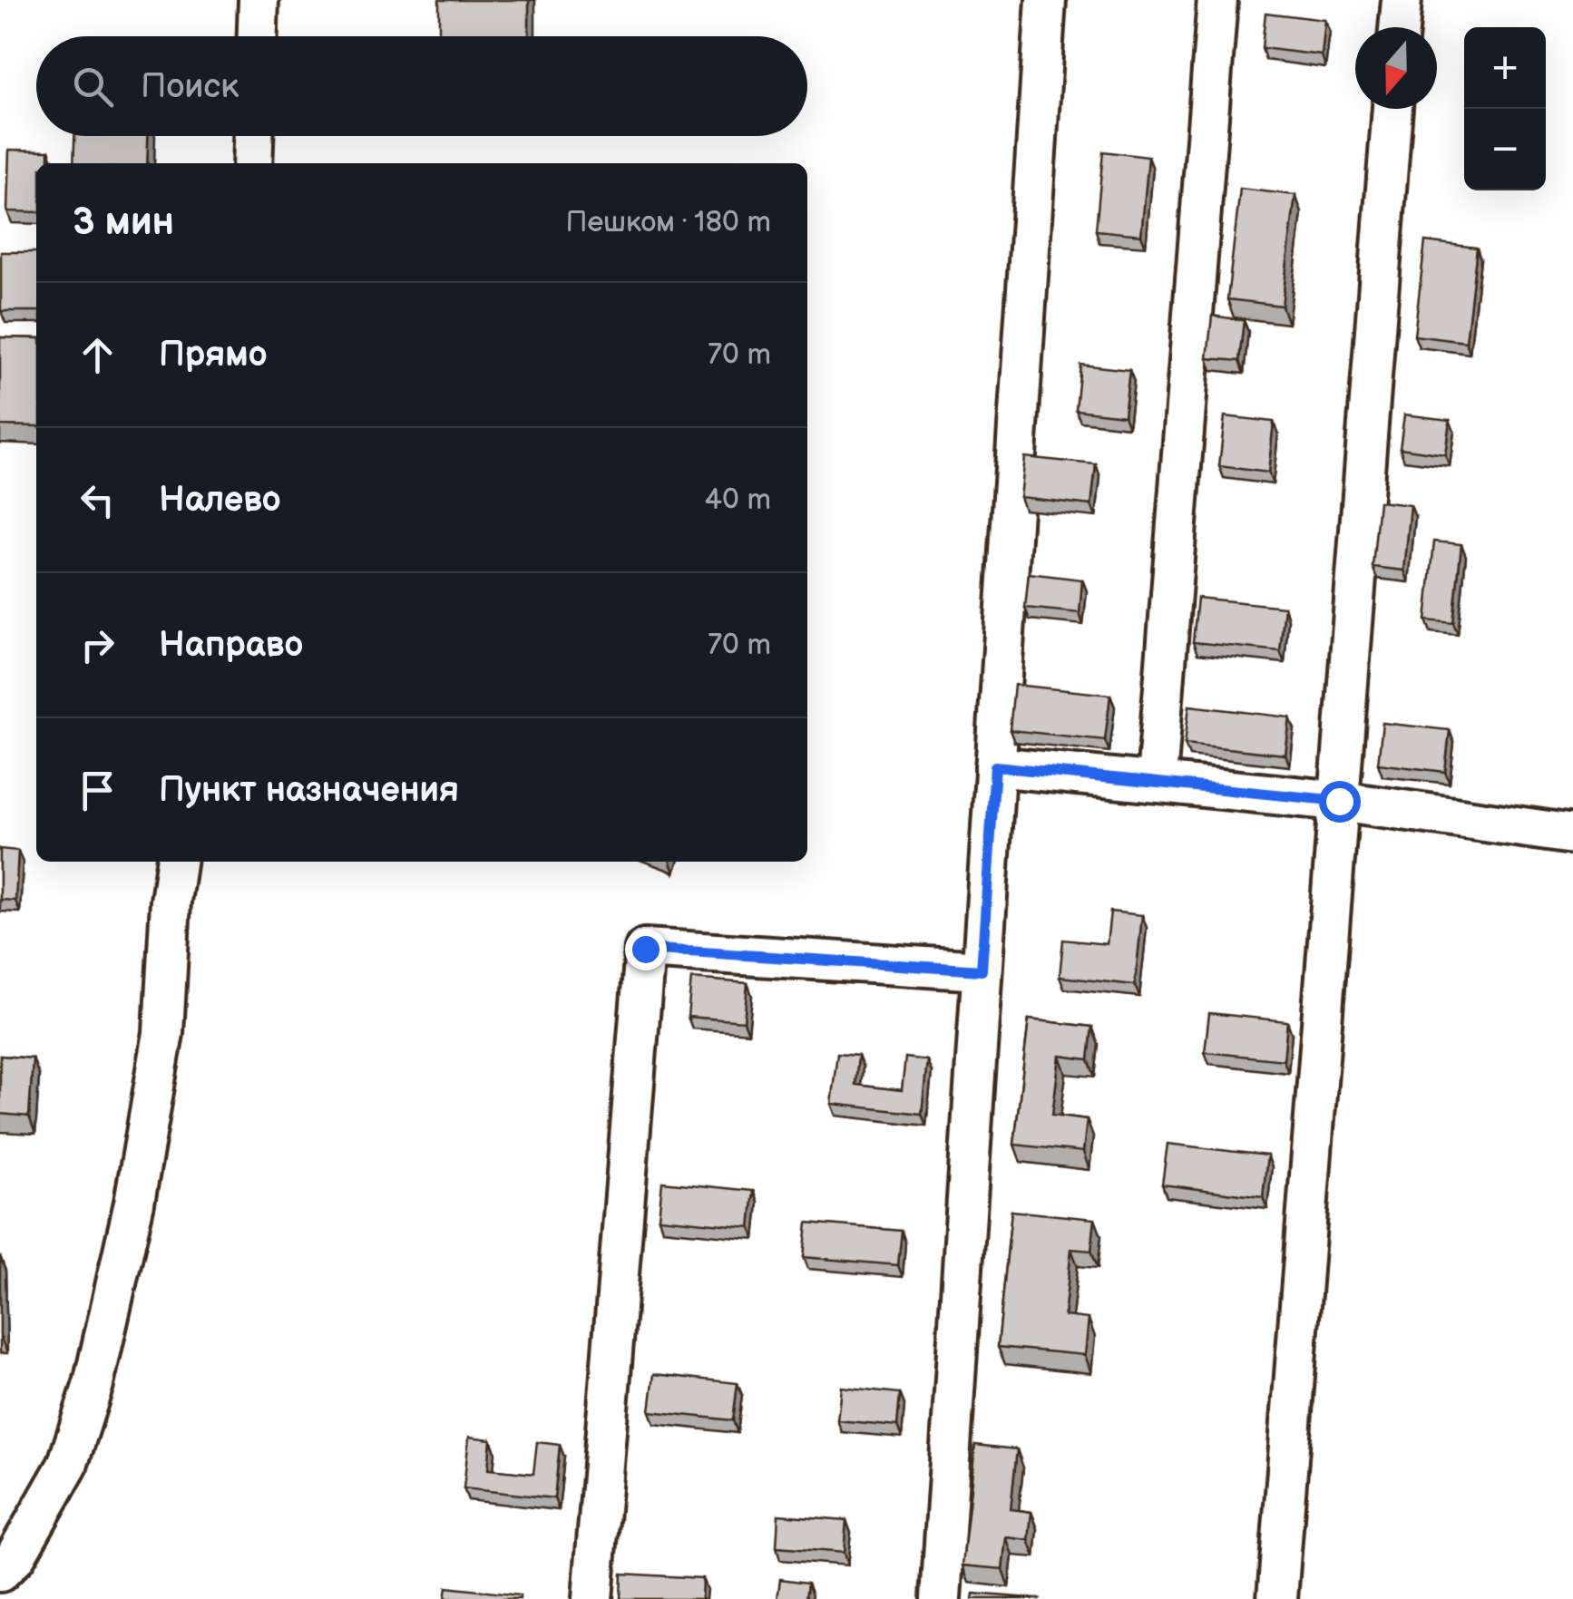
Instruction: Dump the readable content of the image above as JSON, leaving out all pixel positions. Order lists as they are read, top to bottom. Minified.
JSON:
{"north":"bottom","page":{"map_buttons":["+","−"],"search":"Поиск","heading":["3 мин","Пешком · 180 m"],"list":[["Прямо","70 m"],["Налево","40 m"],["Направо","70 m"],"Пункт назначения"]}}
